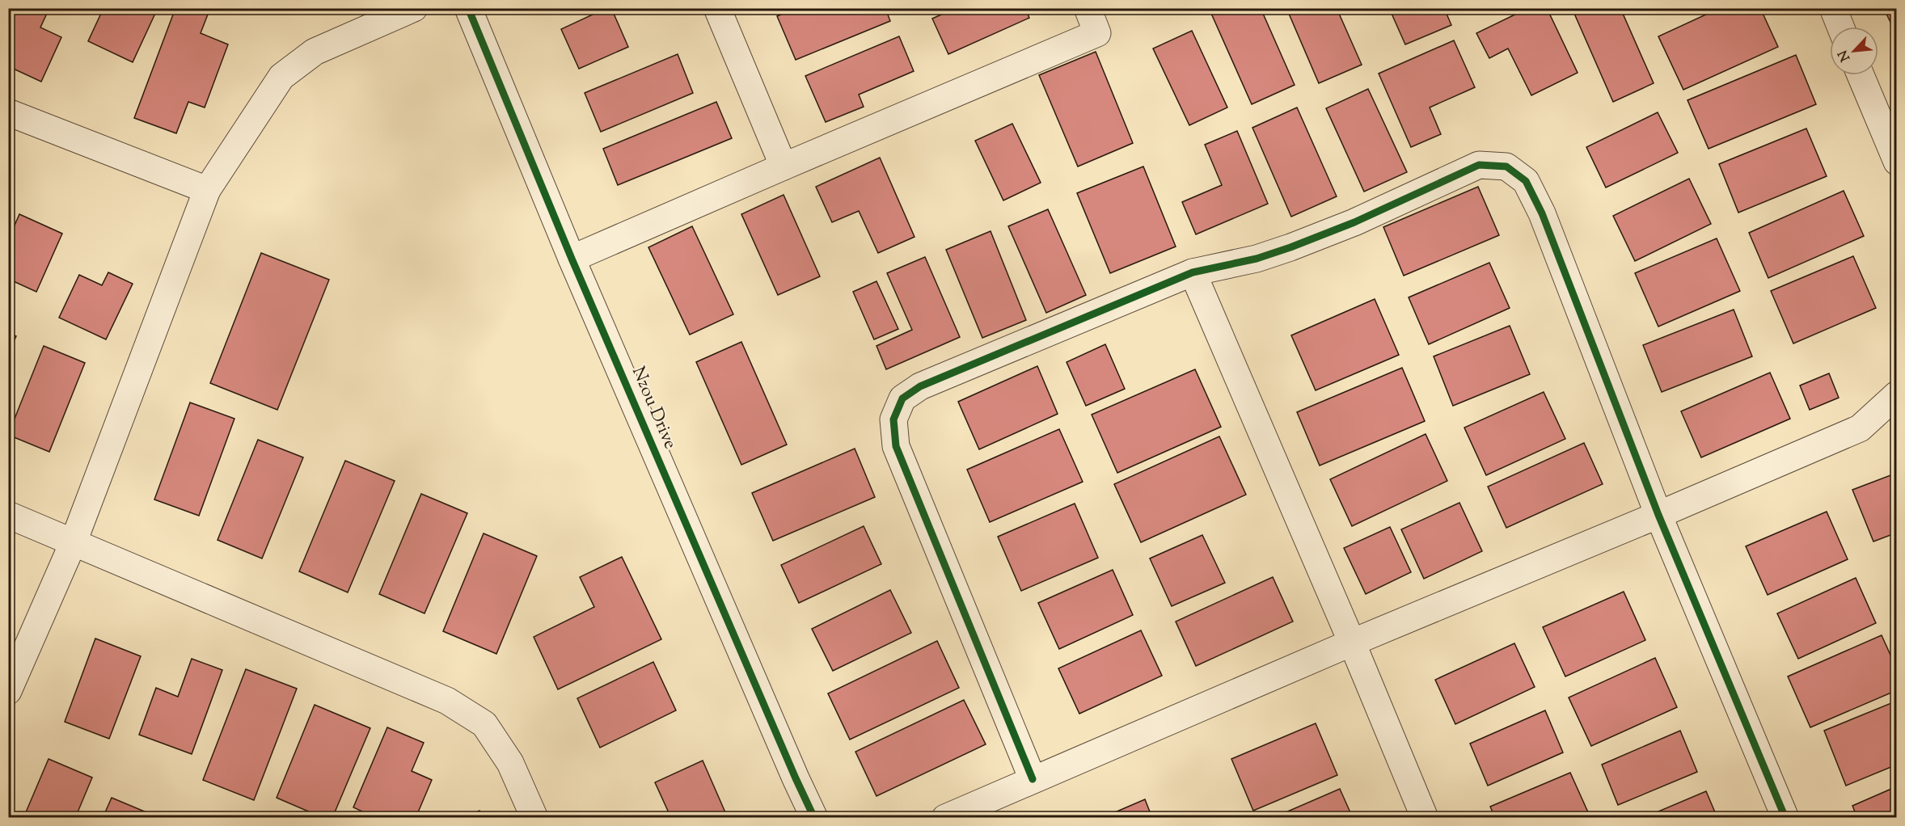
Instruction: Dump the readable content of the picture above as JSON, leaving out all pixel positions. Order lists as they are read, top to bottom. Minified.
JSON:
{"streets":{"street":["Nzou Drive"]},"north":"bottom left"}
